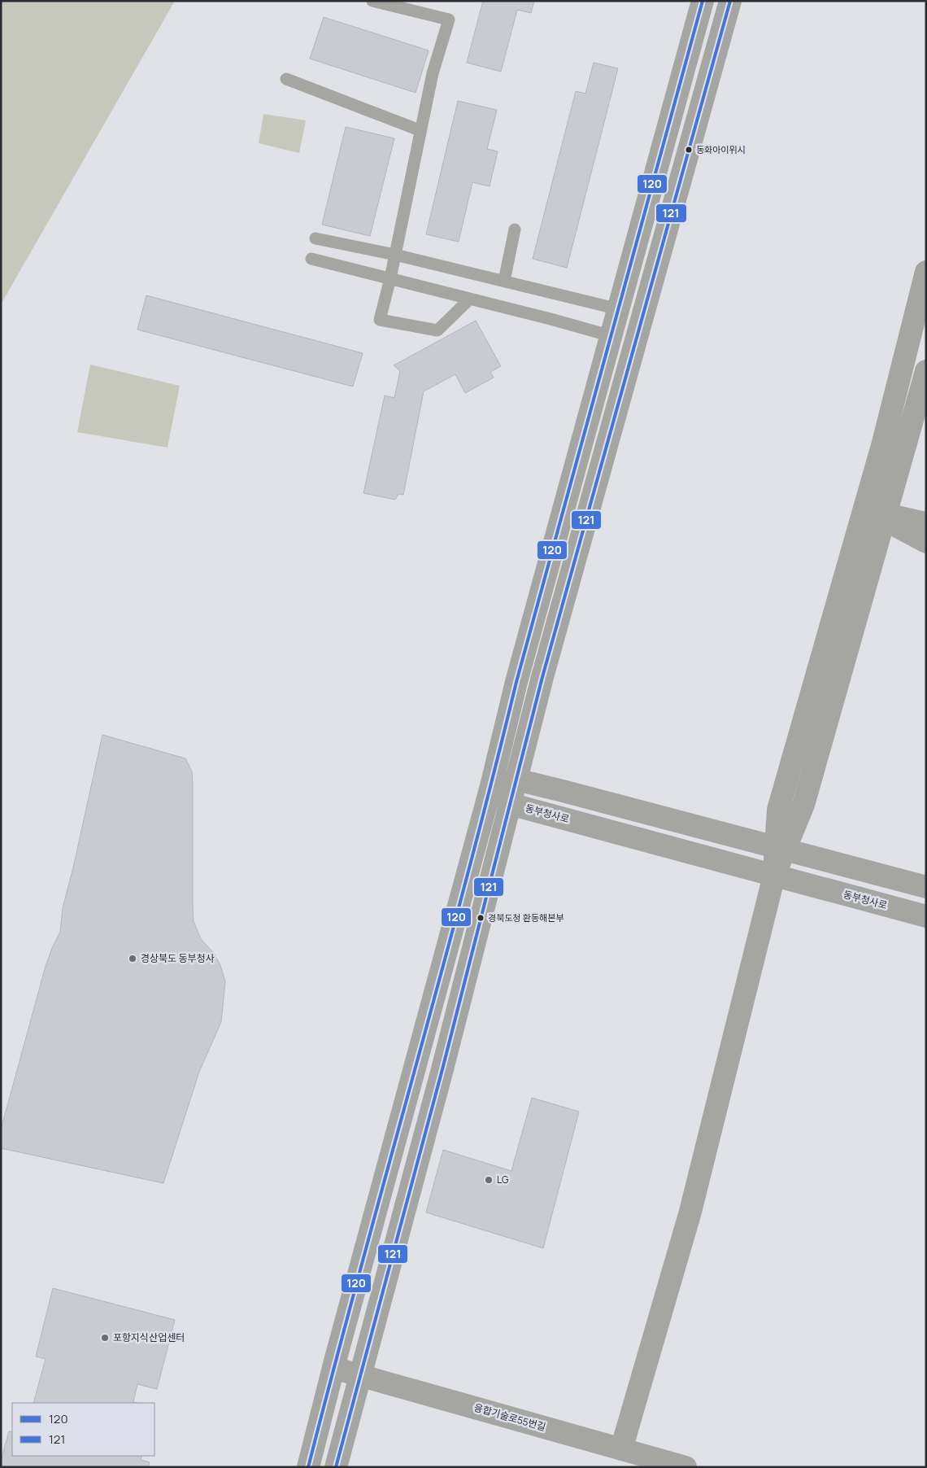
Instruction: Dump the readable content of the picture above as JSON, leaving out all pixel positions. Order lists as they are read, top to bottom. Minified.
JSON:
{"streets":{"street":["동부청사로","융합기술로55번길"]},"places":["동화아이위시","경북도청 환동해본부","경상북도 동부청사","LG","포항지식산업센터"],"lines":["transit line 120","transit line 121"],"legend":["120","121"]}
